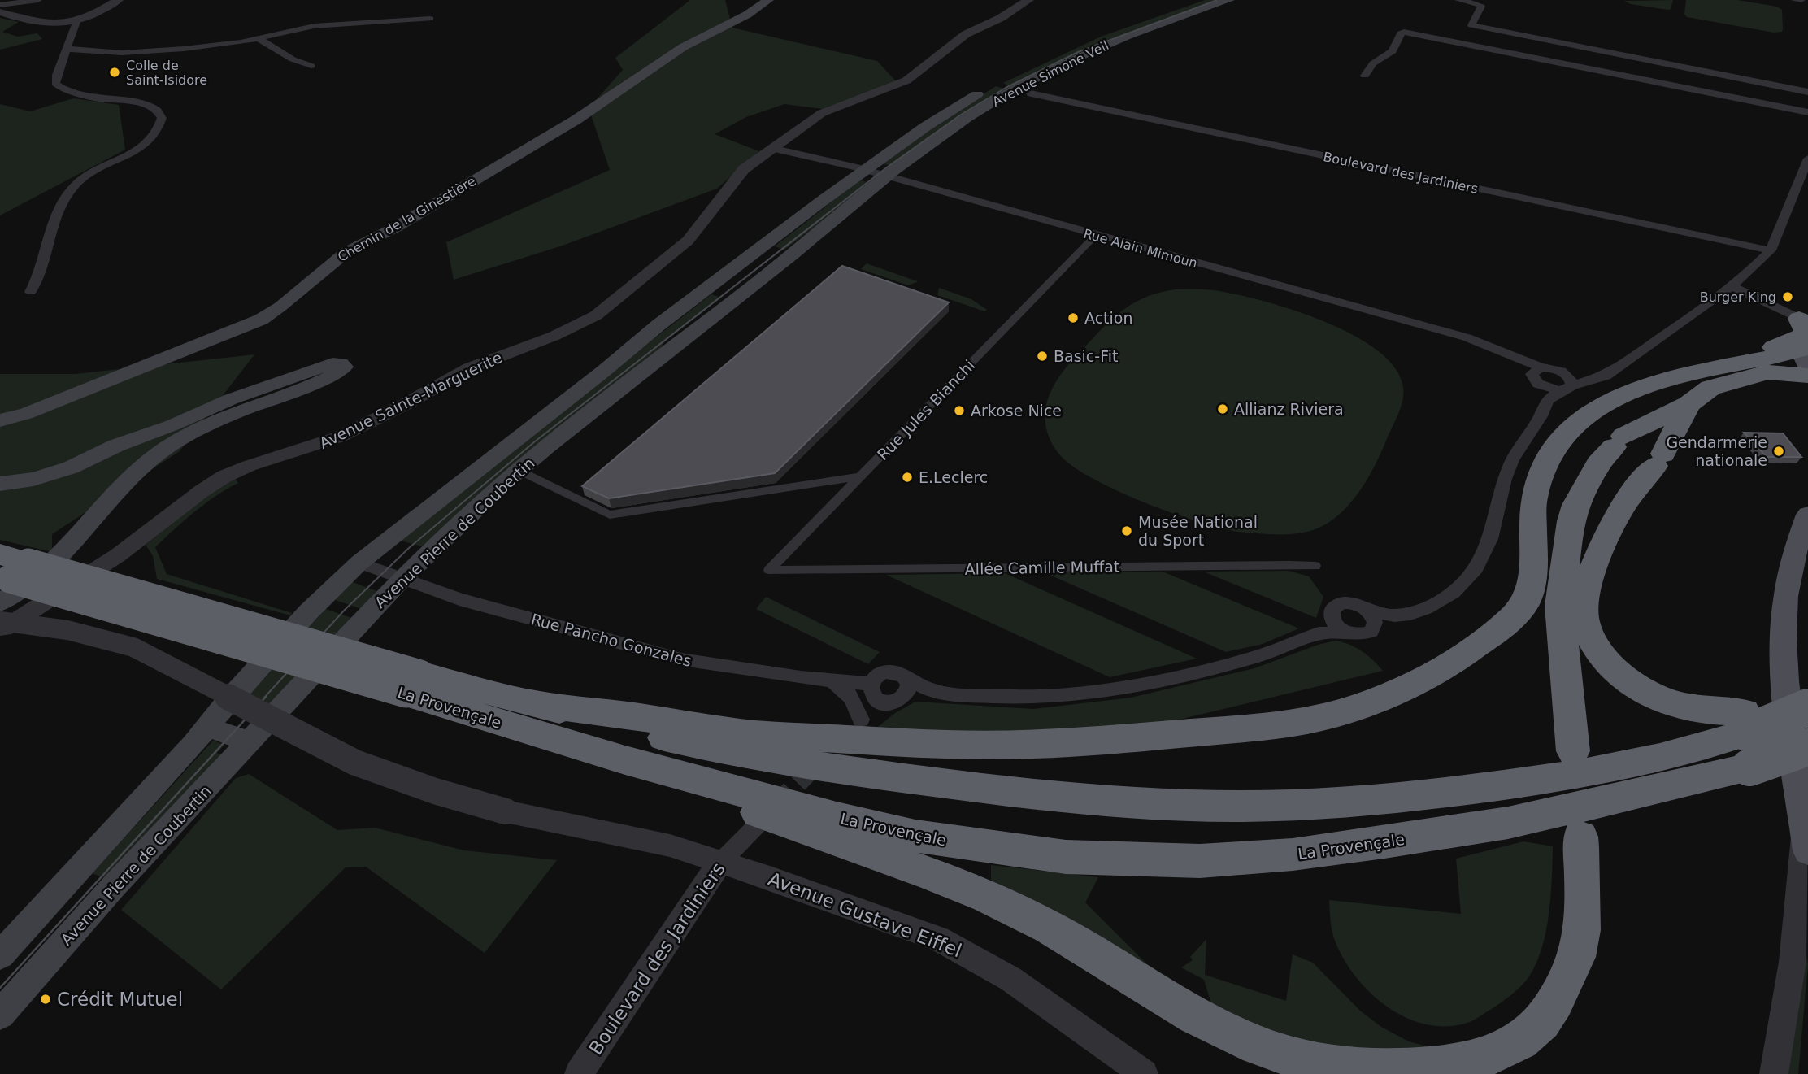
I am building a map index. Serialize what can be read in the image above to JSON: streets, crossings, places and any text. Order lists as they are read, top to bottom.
{
  "streets": {
    "highway": ["La Provençale"],
    "main road": ["Avenue Simone Veil", "Chemin de la Ginestière", "Avenue Pierre de Coubertin"],
    "street": [
      "Boulevard des Jardiniers",
      "Rue Alain Mimoun",
      "Avenue Sainte-Marguerite",
      "Rue Jules Bianchi",
      "Allée Camille Muffat",
      "Rue Pancho Gonzales",
      "Avenue Gustave Eiffel"
    ]
  },
  "crossings": [
    ["Avenue Simone Veil", "Rue Alain Mimoun"],
    ["Avenue Simone Veil", "Avenue Pierre de Coubertin"],
    ["Boulevard des Jardiniers", "Avenue Gustave Eiffel"],
    ["Rue Alain Mimoun", "Avenue Sainte-Marguerite"],
    ["Rue Alain Mimoun", "Rue Jules Bianchi"],
    ["Rue Alain Mimoun", "Avenue Pierre de Coubertin"],
    ["Rue Jules Bianchi", "Allée Camille Muffat"],
    ["Avenue Pierre de Coubertin", "Rue Pancho Gonzales"],
    ["La Provençale", "Avenue Gustave Eiffel"]
  ],
  "places": [
    "Colle de Saint-Isidore",
    "Burger King",
    "Action",
    "Basic-Fit",
    "Allianz Riviera",
    "Arkose Nice",
    "Gendarmerie nationale",
    "E.Leclerc",
    "Musée National du Sport",
    "Crédit Mutuel"
  ]
}
